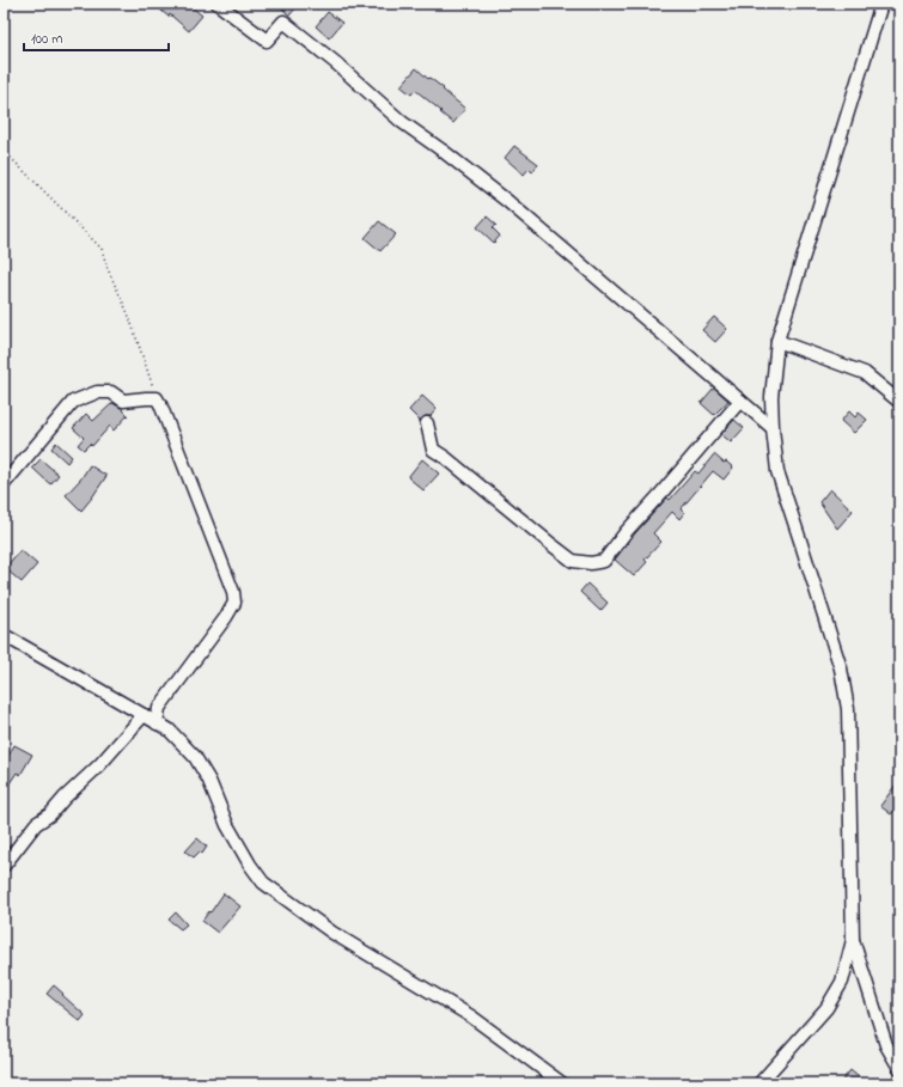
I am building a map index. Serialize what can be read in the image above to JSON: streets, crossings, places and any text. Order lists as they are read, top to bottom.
{
  "scale_bar": "100 m"
}
